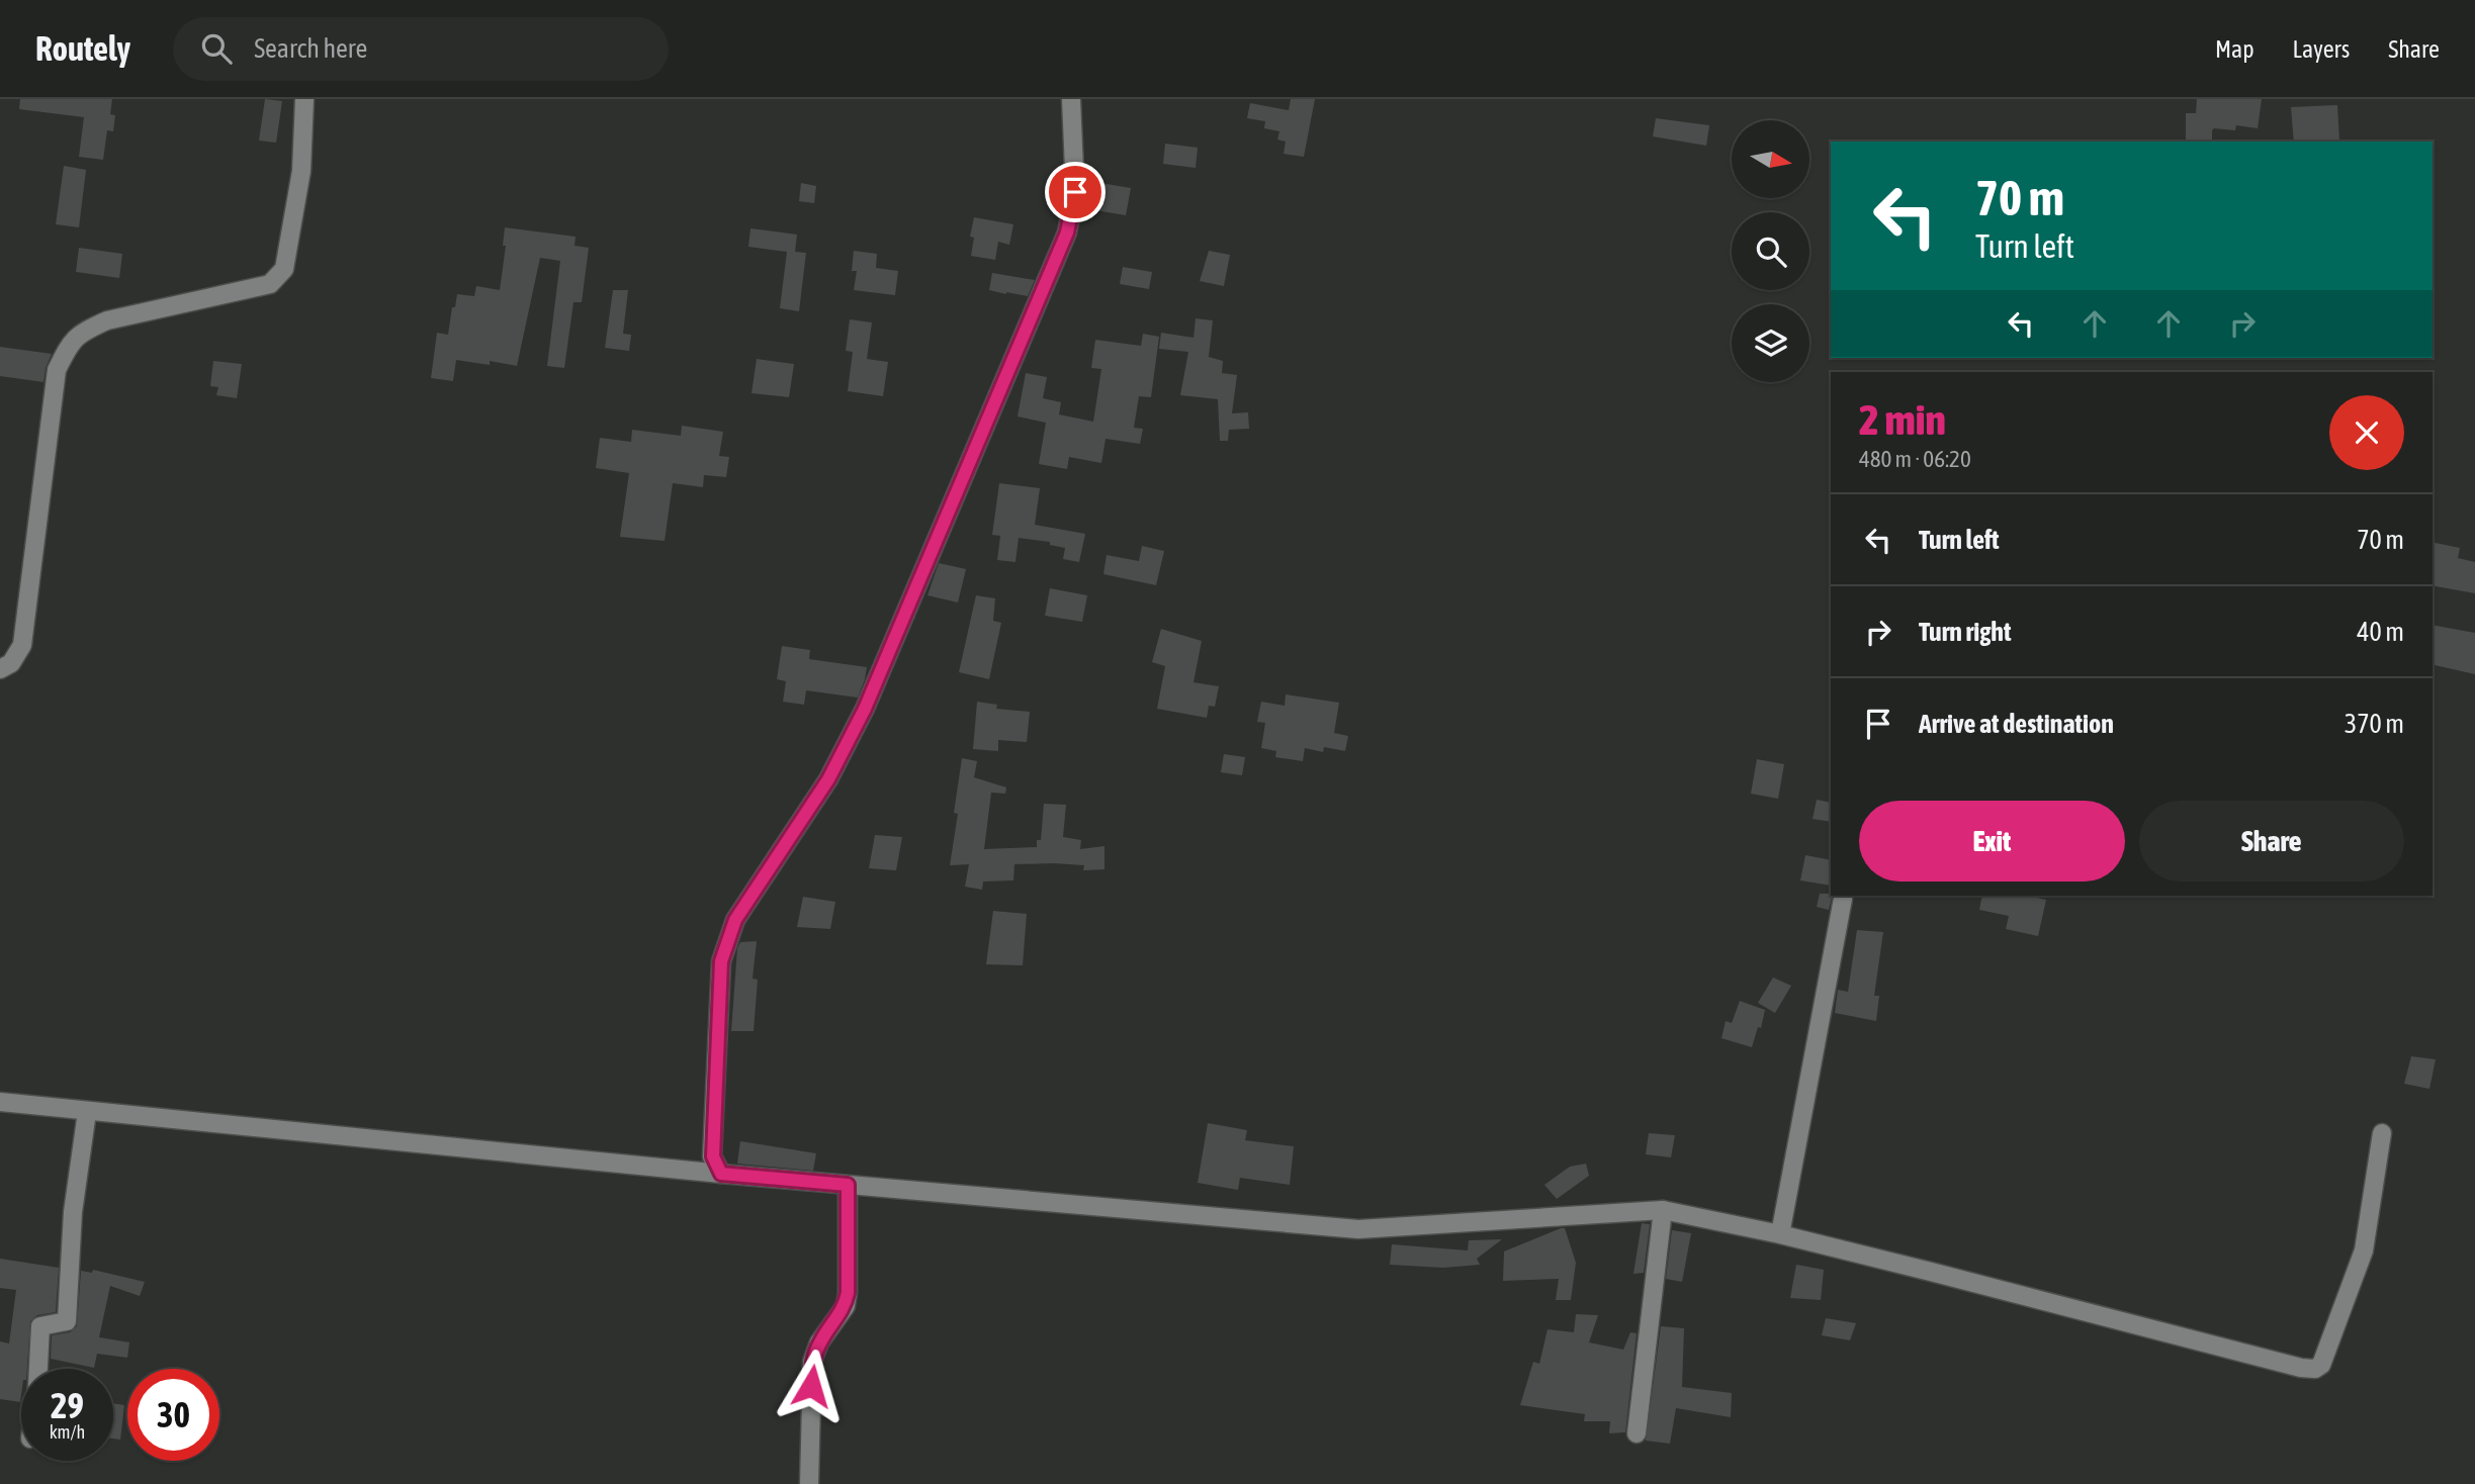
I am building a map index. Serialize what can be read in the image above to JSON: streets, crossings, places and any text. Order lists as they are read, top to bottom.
{
  "north": "right",
  "page": {
    "header": "Routely",
    "search": "Search here",
    "nav": ["Map", "Layers", "Share"],
    "turn": ["70 m", "Turn left"],
    "heading": ["2 min", "480 m · 06:20"],
    "list": [
      {
        "name": "Turn left",
        "value": "70 m"
      },
      {
        "name": "Turn right",
        "value": "40 m"
      },
      {
        "name": "Arrive at destination",
        "value": "370 m"
      }
    ],
    "buttons": ["Exit", "Share"],
    "speed": "29 km/h",
    "limit": "30"
  }
}
